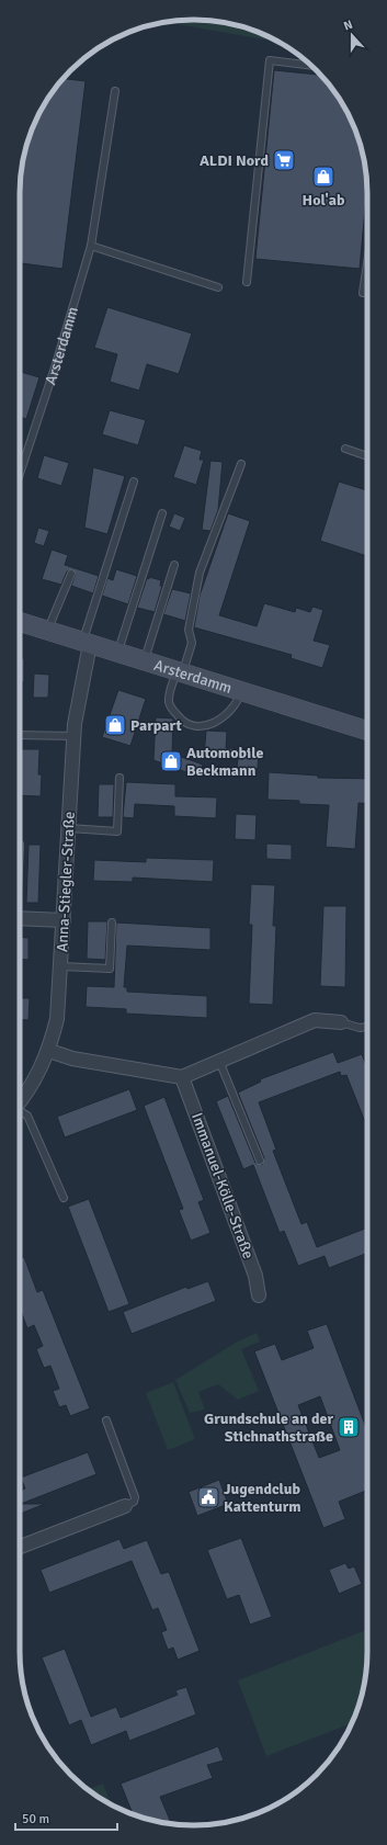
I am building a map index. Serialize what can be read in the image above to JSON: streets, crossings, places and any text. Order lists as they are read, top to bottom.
{
  "streets": {
    "street": ["Arsterdamm", "Anna-Stiegler-Straße", "Immanuel-Kölle-Straße"]
  },
  "crossings": [
    ["Arsterdamm", "Anna-Stiegler-Straße"]
  ],
  "places": {
    "supermarket": ["ALDI Nord"],
    "shop": ["Hol'ab", "Parpart", "Automobile Beckmann"],
    "building": ["Grundschule an der Stichnathstraße"],
    "public building": ["Jugendclub Kattenturm"]
  },
  "scale_bar": "50 m",
  "north": "top"
}
